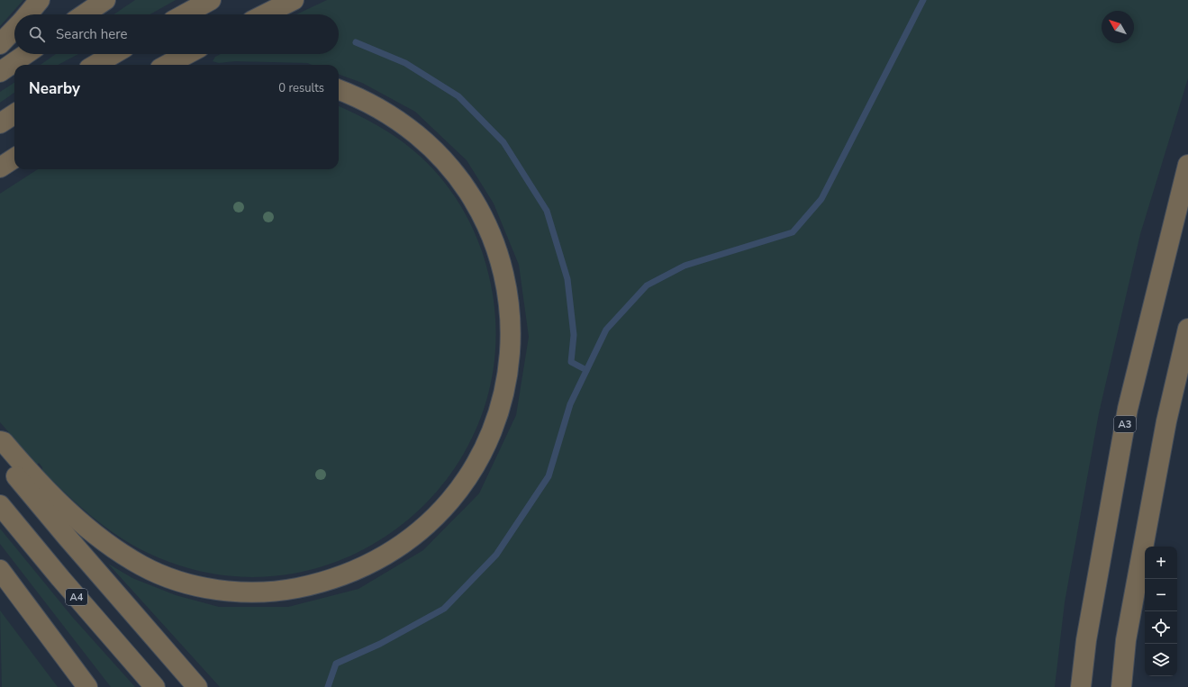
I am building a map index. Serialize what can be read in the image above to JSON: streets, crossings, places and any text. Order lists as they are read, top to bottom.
{
  "streets": {
    "highway": ["A3", "A4"]
  },
  "north": "top left",
  "page": {
    "search": "Search here",
    "heading": ["Nearby", "0 results"],
    "map_buttons": ["+", "−"]
  }
}
